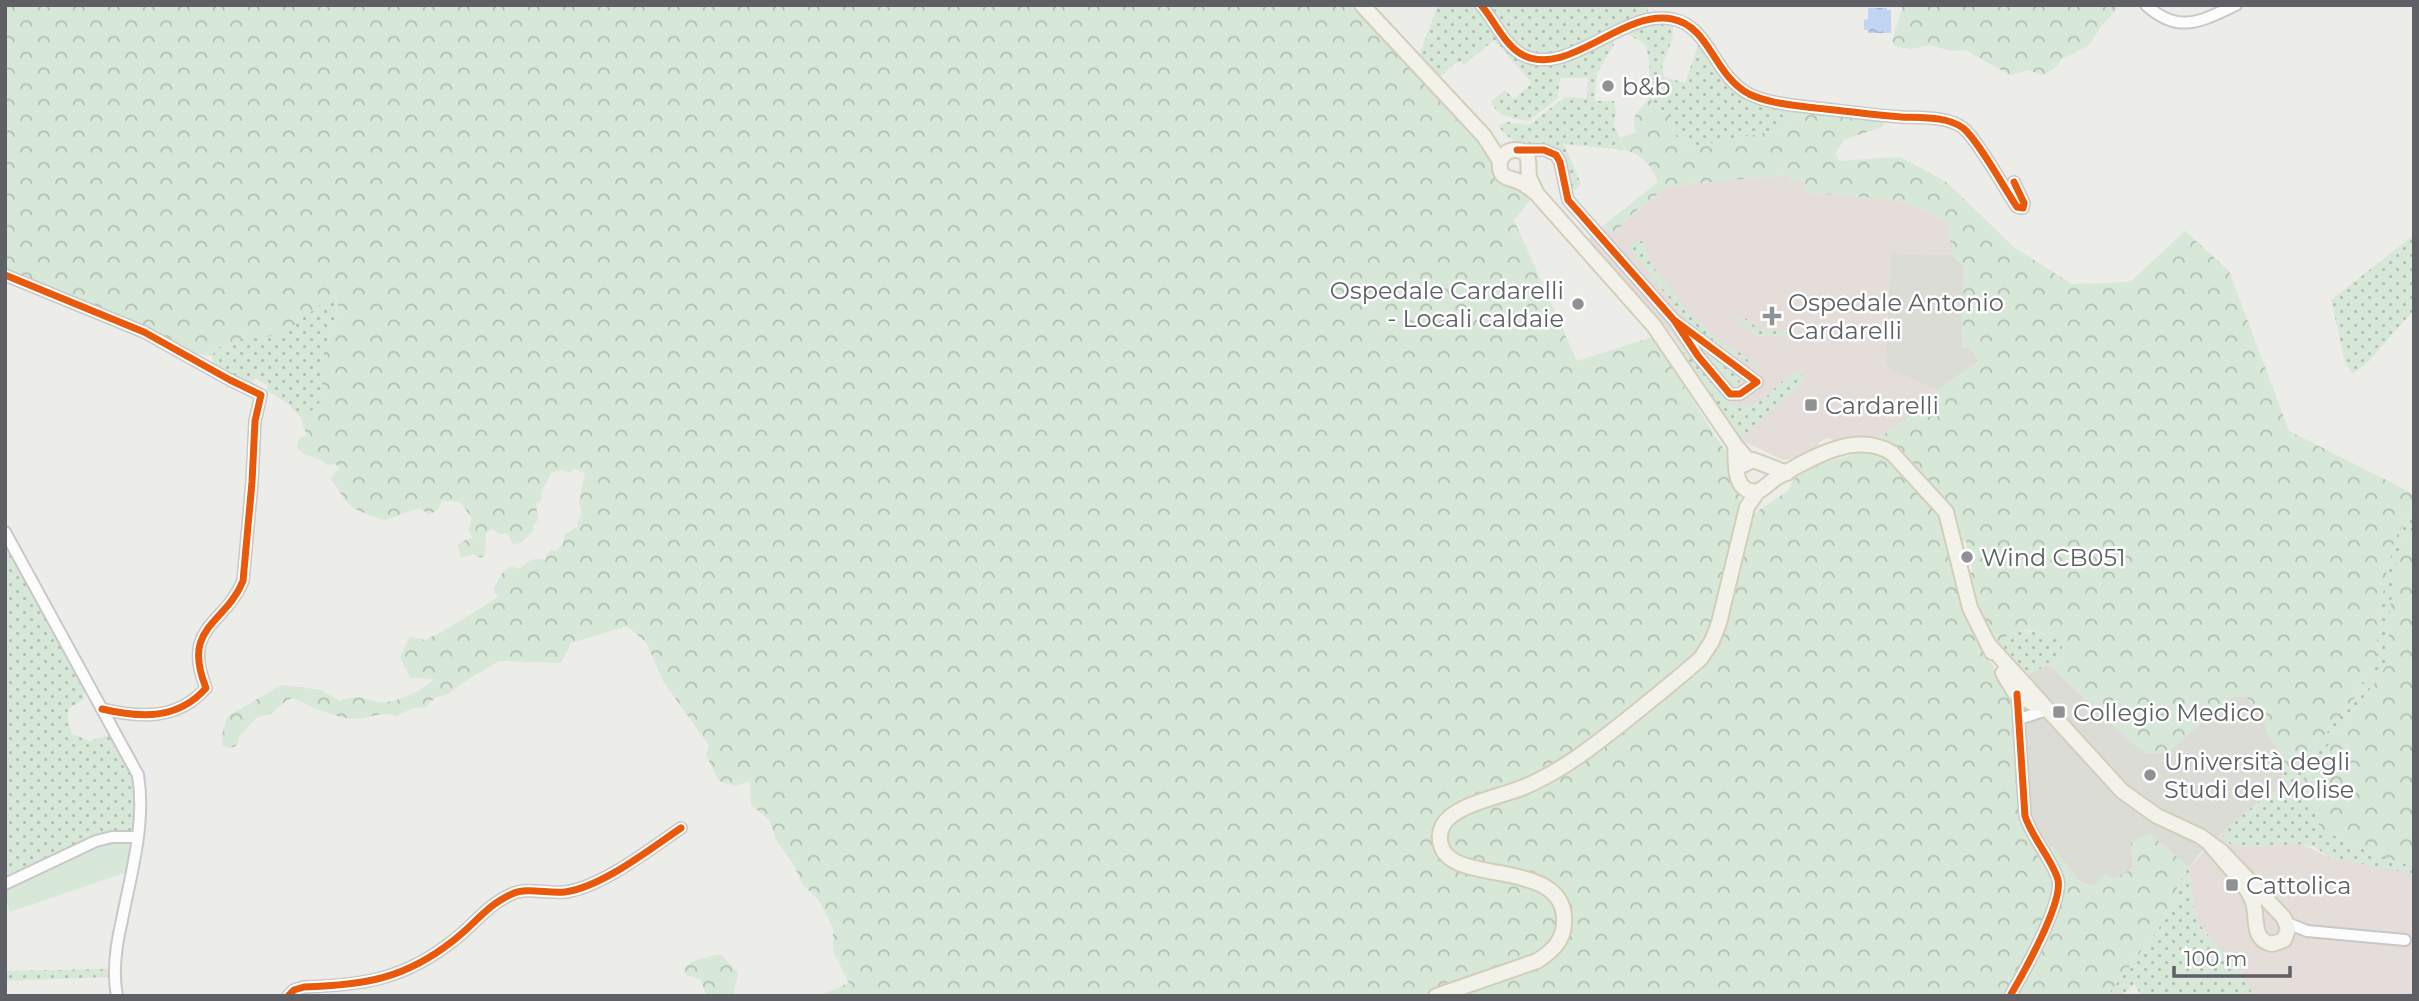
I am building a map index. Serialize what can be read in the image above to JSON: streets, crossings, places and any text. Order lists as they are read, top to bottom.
{
  "places": {
    "other": [
      "b&b",
      "Ospedale Cardarelli - Locali caldaie",
      "Wind CB051",
      "Università degli Studi del Molise"
    ],
    "health": ["Ospedale Antonio Cardarelli"],
    "transit": ["Cardarelli", "Collegio Medico", "Cattolica"]
  },
  "scale_bar": "100 m"
}
